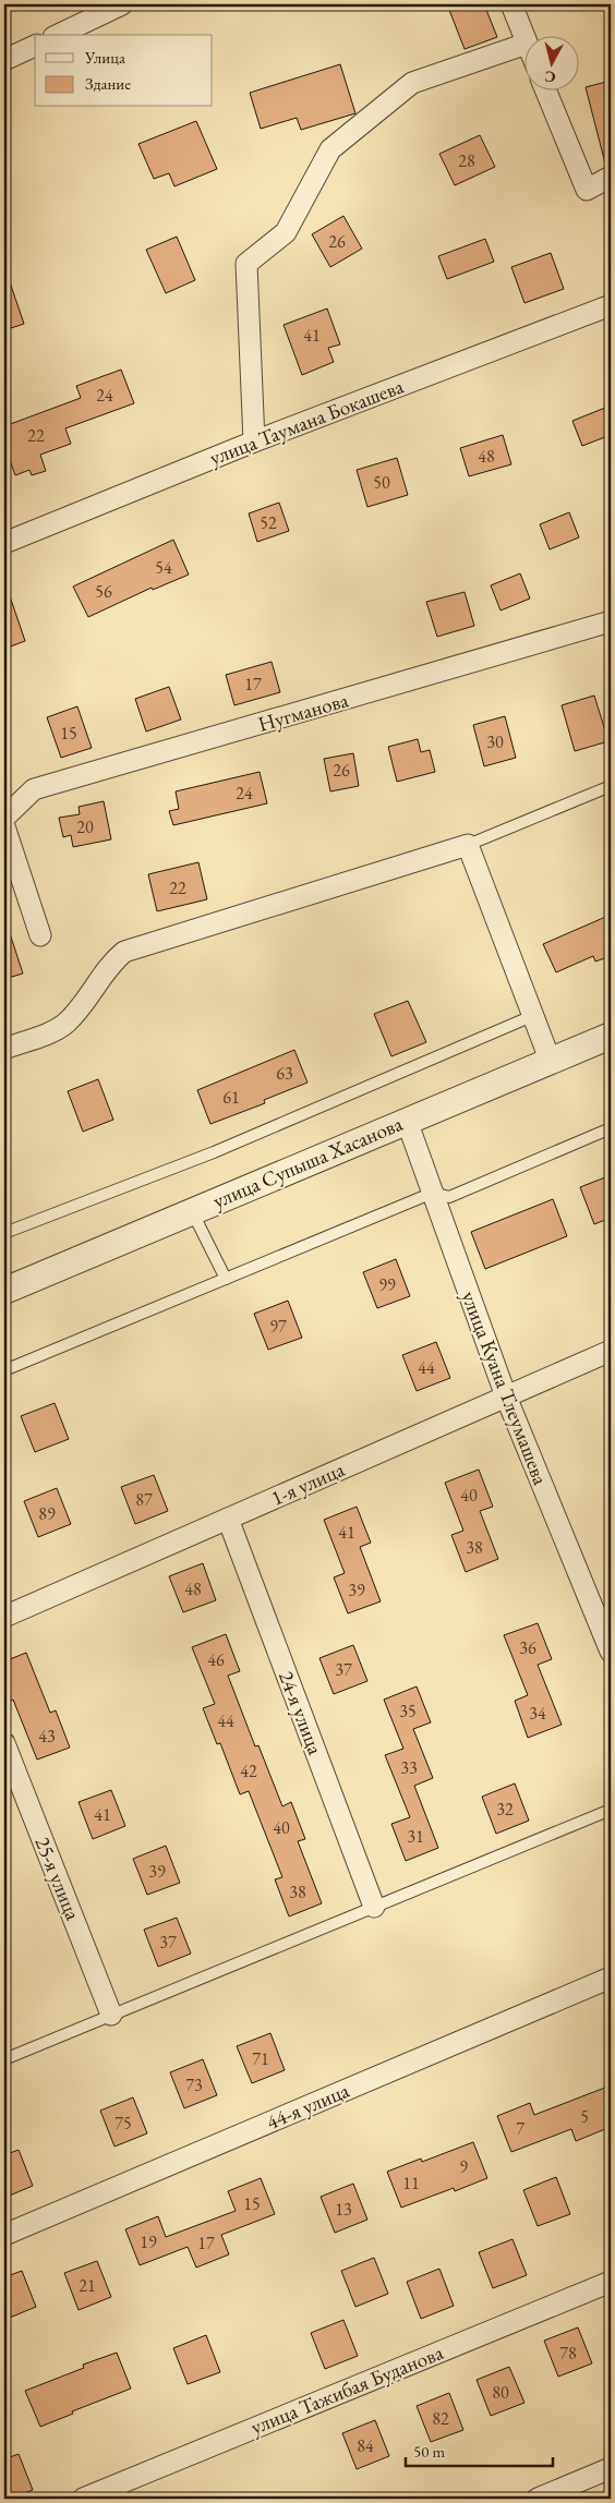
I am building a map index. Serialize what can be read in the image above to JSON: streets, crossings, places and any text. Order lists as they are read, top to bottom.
{
  "streets": {
    "street": [
      "улица Таумана Бокашева",
      "Нугманова",
      "улица Супыша Хасанова",
      "улица Куана Тлеумашева",
      "1-я улица",
      "24-я улица",
      "25-я улица",
      "44-я улица",
      "улица Тажибая Буданова"
    ]
  },
  "crossings": [
    ["улица Супыша Хасанова", "улица Куана Тлеумашева"],
    ["улица Куана Тлеумашева", "1-я улица"],
    ["1-я улица", "24-я улица"]
  ],
  "house_numbers": [
    "28",
    "26",
    "41",
    "24",
    "22",
    "48",
    "50",
    "52",
    "54",
    "56",
    "17",
    "15",
    "30",
    "26",
    "24",
    "20",
    "22",
    "63",
    "61",
    "99",
    "97",
    "44",
    "40",
    "87",
    "89",
    "41",
    "38",
    "48",
    "39",
    "36",
    "46",
    "37",
    "35",
    "34",
    "44",
    "43",
    "33",
    "42",
    "32",
    "41",
    "40",
    "31",
    "39",
    "38",
    "37",
    "71",
    "73",
    "5",
    "75",
    "7",
    "9",
    "11",
    "15",
    "13",
    "19",
    "17",
    "21",
    "78",
    "80",
    "82",
    "84"
  ],
  "legend": ["Улица", "Здание"],
  "scale_bar": "50 m",
  "north": "bottom"
}
